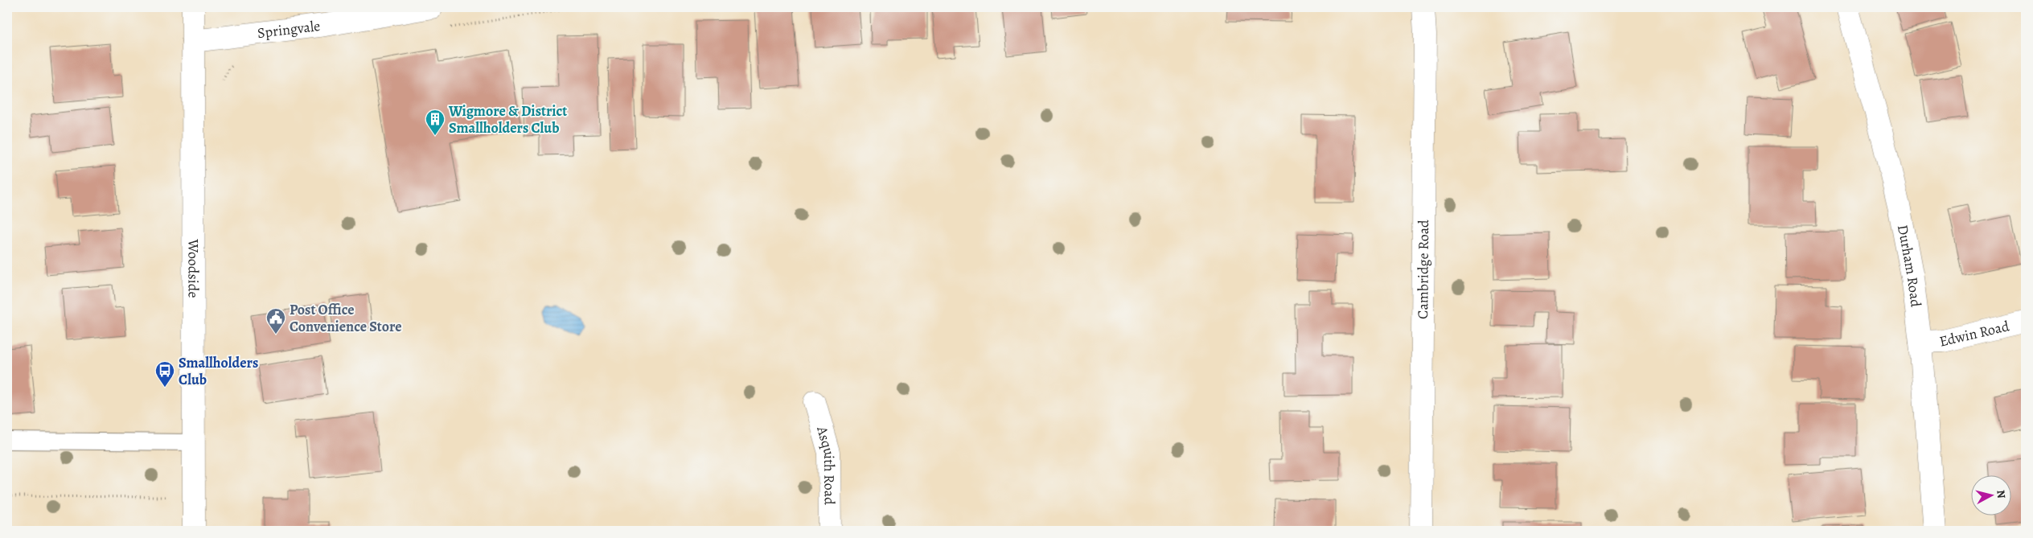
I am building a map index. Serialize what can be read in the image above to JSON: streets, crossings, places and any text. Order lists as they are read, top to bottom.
{
  "streets": {
    "street": [
      "Springvale",
      "Durham Road",
      "Cambridge Road",
      "Woodside",
      "Edwin Road",
      "Asquith Road"
    ]
  },
  "crossings": [
    ["Springvale", "Woodside"],
    ["Durham Road", "Edwin Road"]
  ],
  "places": {
    "building": ["Wigmore & District Smallholders Club"],
    "public building": ["Post Office Convenience Store"],
    "bus stop": ["Smallholders Club"]
  },
  "north": "right"
}
